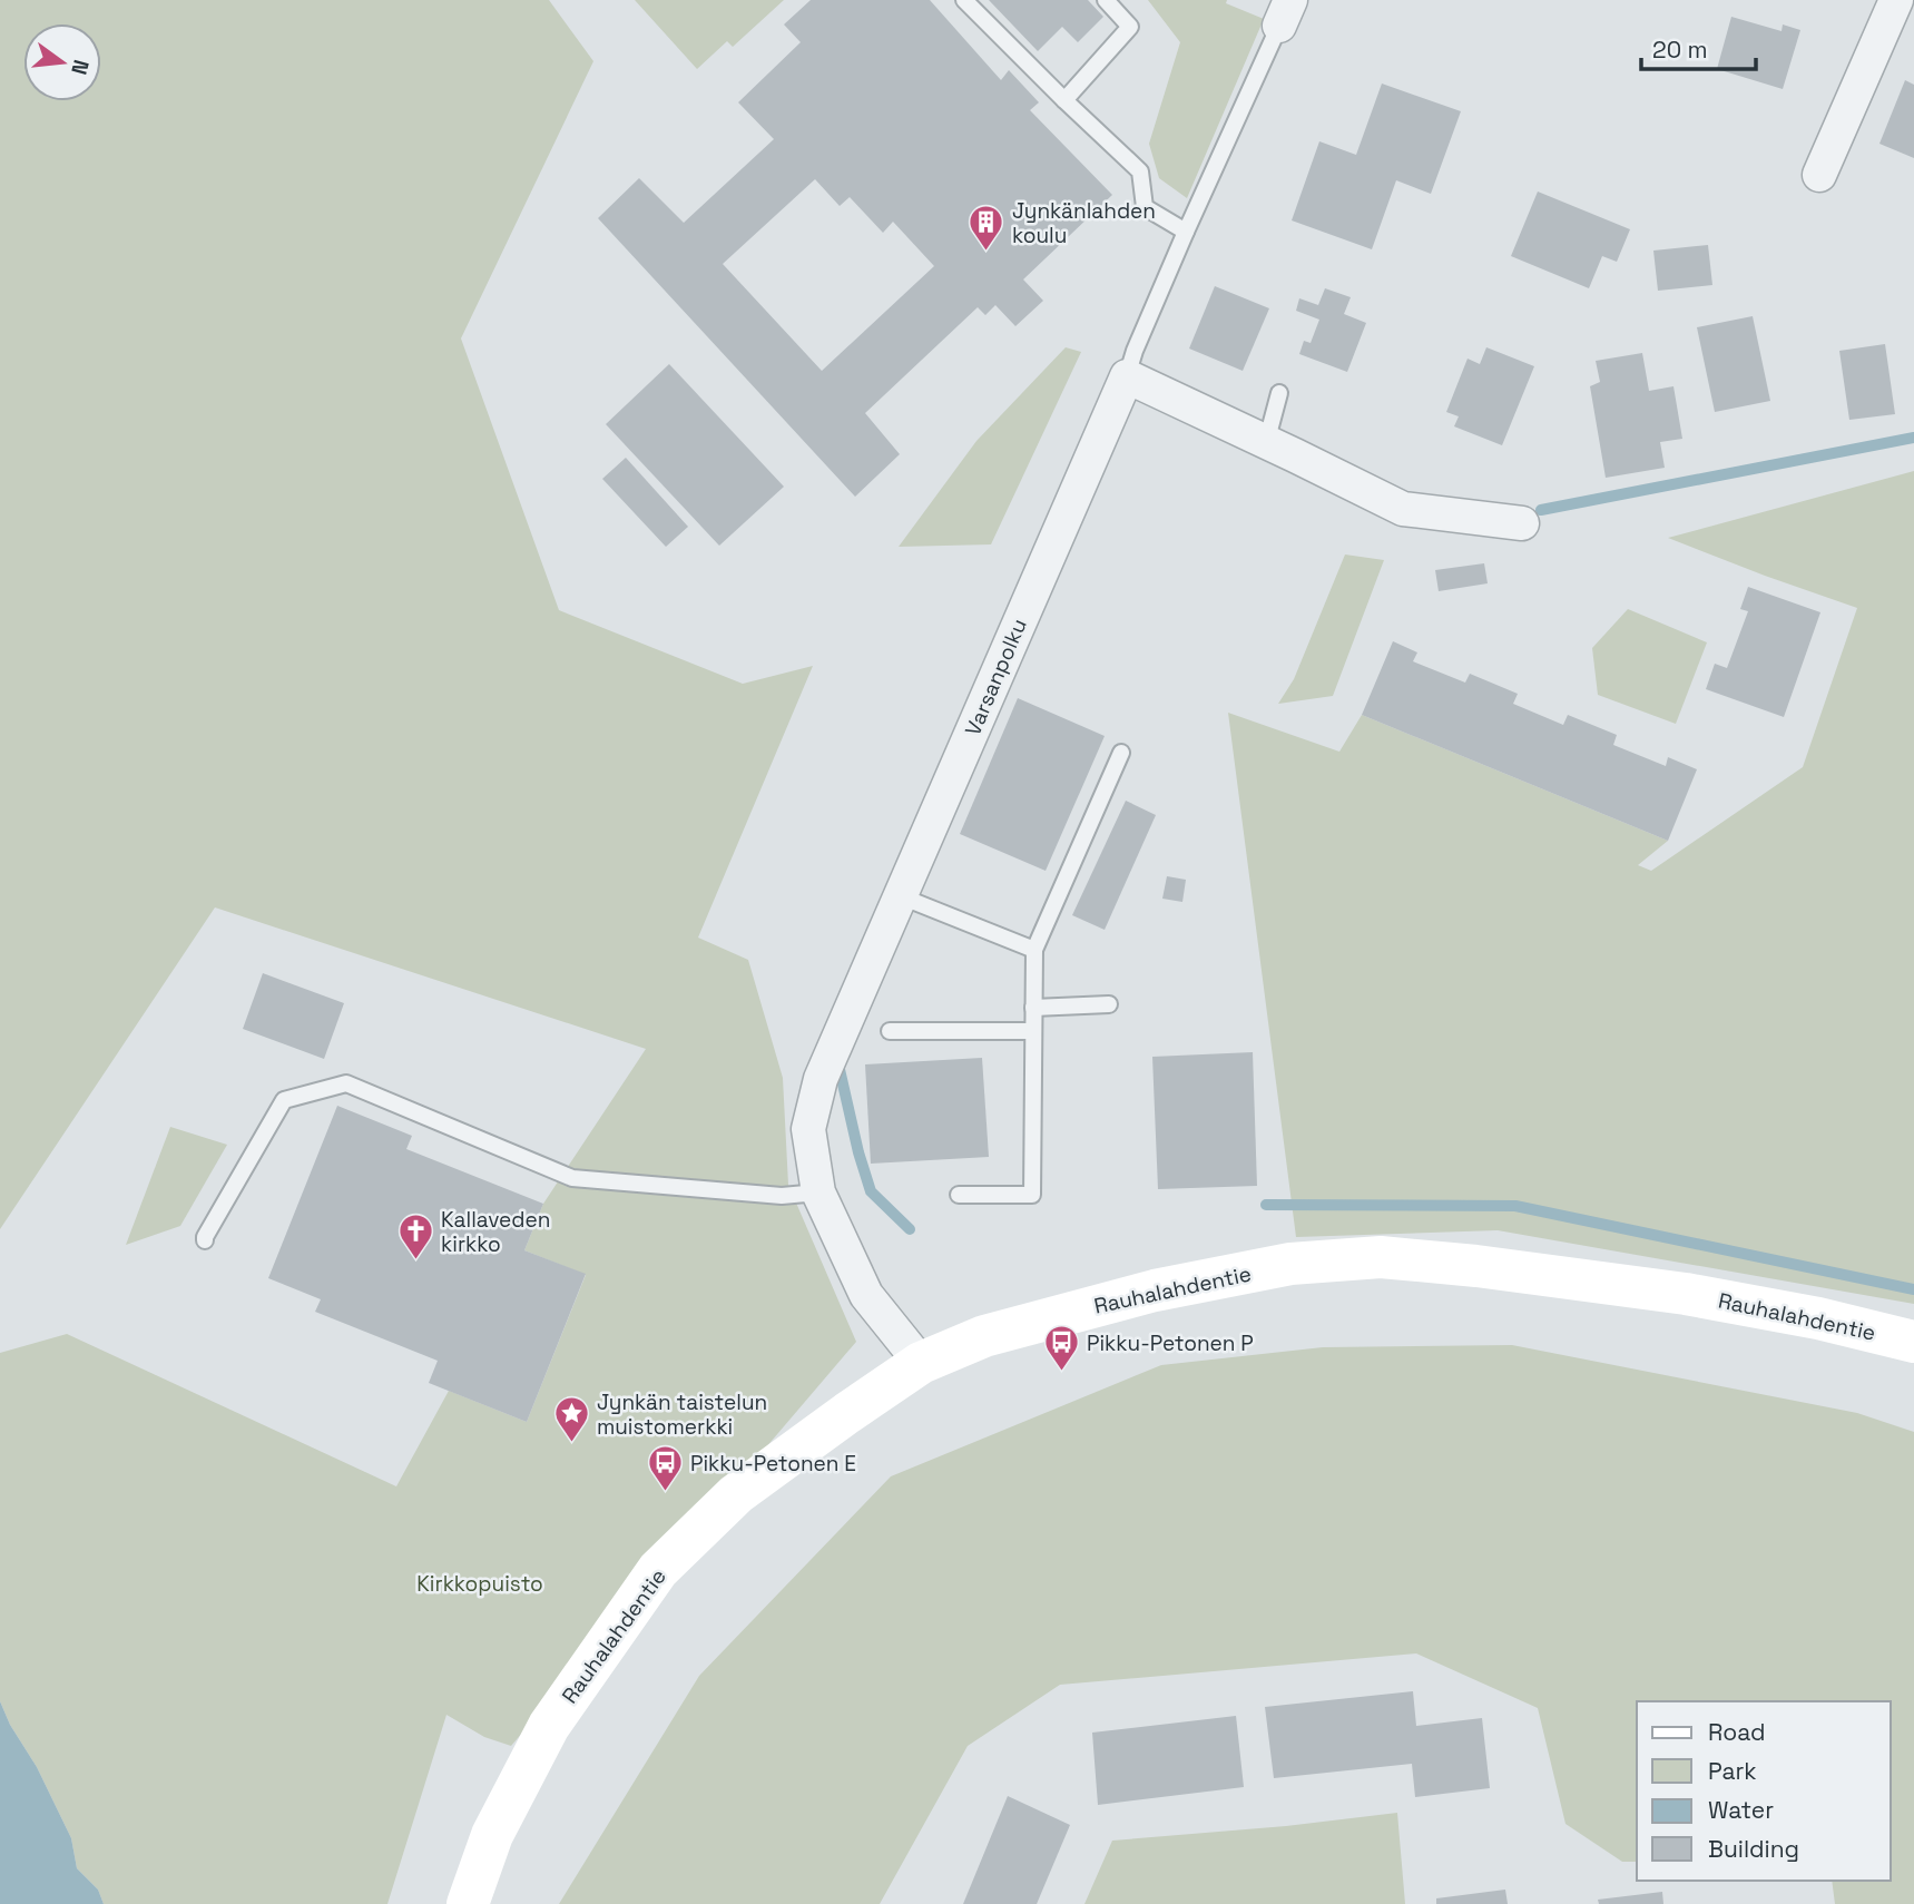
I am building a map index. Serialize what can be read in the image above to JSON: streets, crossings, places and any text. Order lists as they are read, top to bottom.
{
  "streets": {
    "main road": ["Rauhalahdentie"],
    "street": ["Varsanpolku"]
  },
  "crossings": [
    ["Varsanpolku", "Rauhalahdentie"]
  ],
  "parks": ["Kirkkopuisto"],
  "places": {
    "building": ["Jynkänlahden koulu"],
    "church": ["Kallaveden kirkko"],
    "bus stop": ["Pikku-Petonen P", "Pikku-Petonen E"],
    "place": ["Jynkän taistelun muistomerkki"]
  },
  "legend": [
    "Road",
    "Park",
    "Water",
    "Building"
  ],
  "scale_bar": "20 m",
  "north": "right"
}
